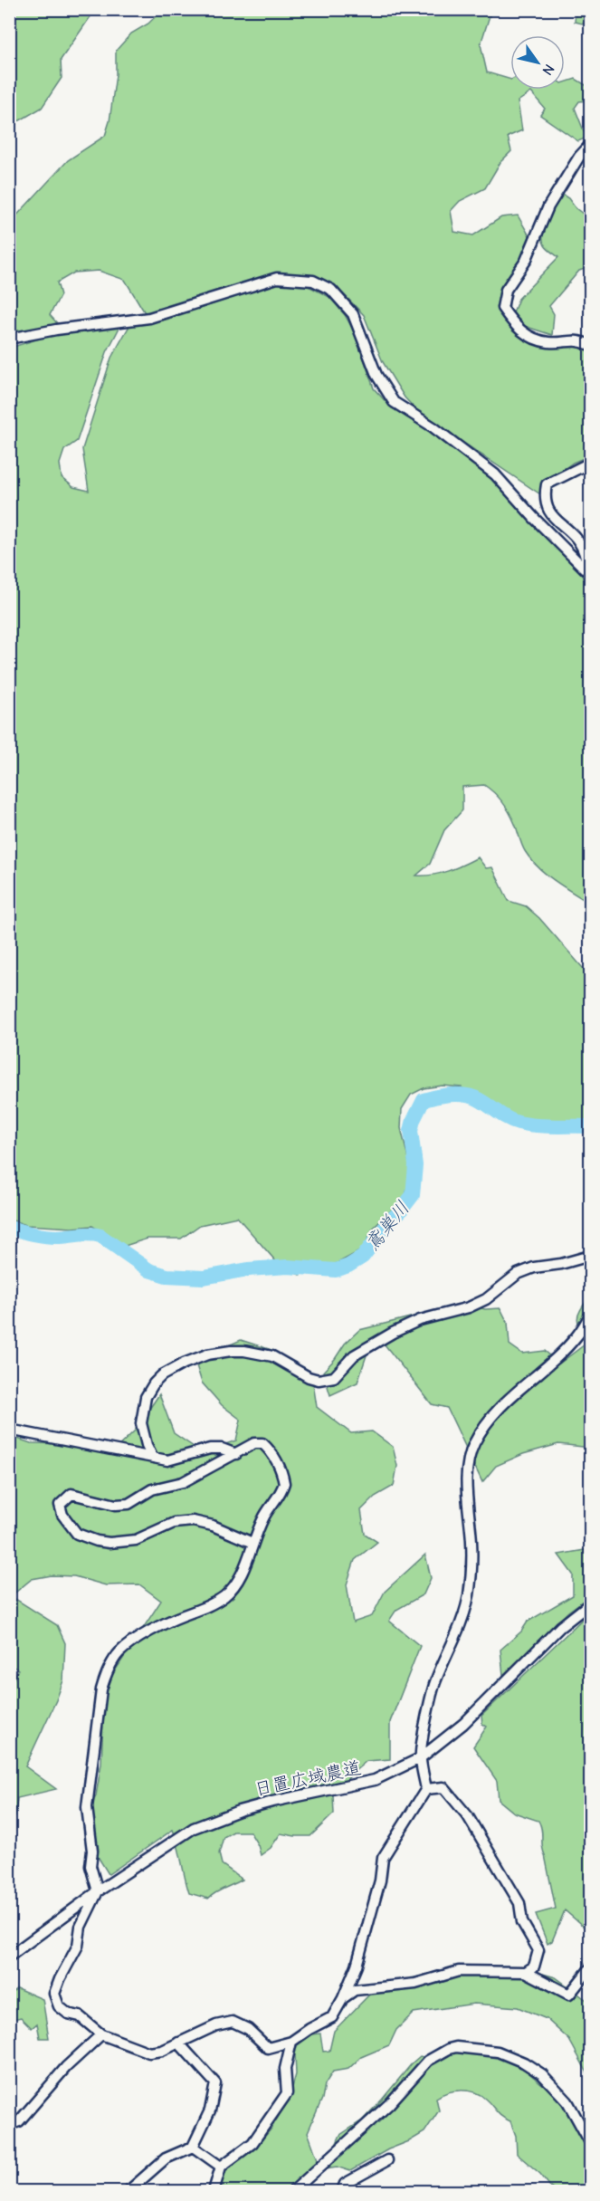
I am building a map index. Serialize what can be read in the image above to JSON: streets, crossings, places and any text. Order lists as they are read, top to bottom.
{
  "streets": {
    "street": ["日置広域農道"]
  },
  "water": ["鳶巣川"],
  "north": "bottom right"
}
